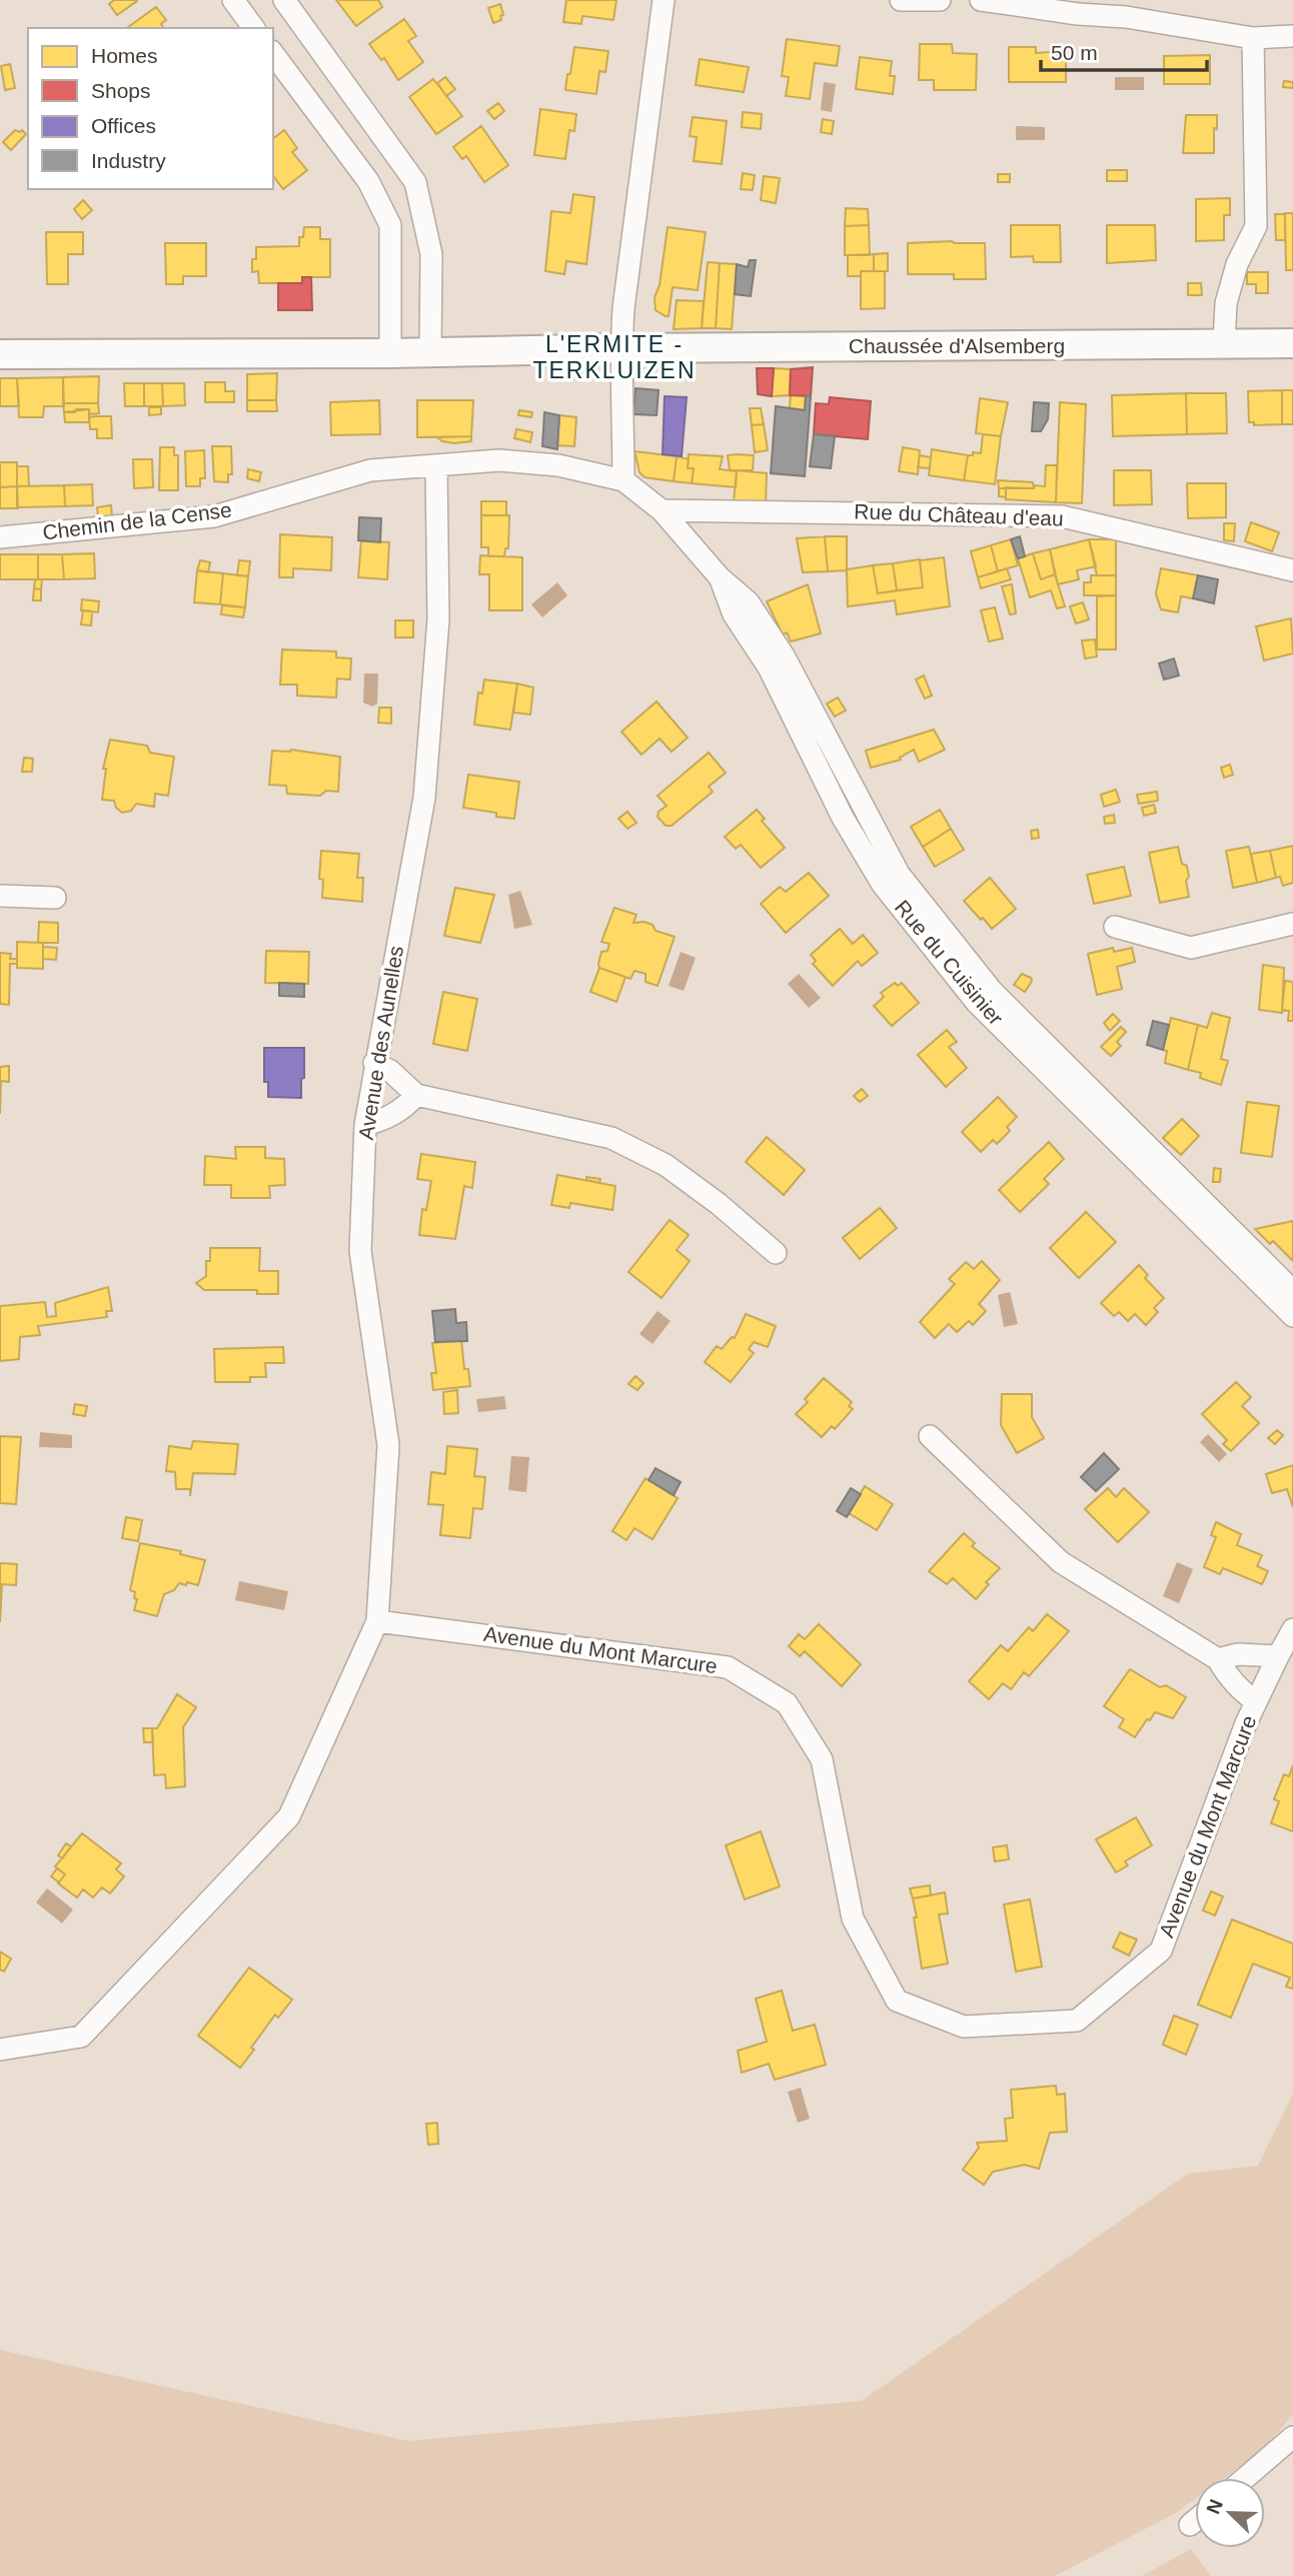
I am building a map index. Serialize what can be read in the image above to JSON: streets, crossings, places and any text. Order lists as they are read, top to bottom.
{
  "streets": {
    "main road": ["Chaussée d'Alsemberg"],
    "street": [
      "Rue du Château d'eau",
      "Chemin de la Cense",
      "Rue du Cuisinier",
      "Avenue des Aunelles",
      "Avenue du Mont Marcure"
    ]
  },
  "crossings": [
    ["Rue du Château d'eau", "Rue du Cuisinier"],
    ["Chemin de la Cense", "Rue du Cuisinier"],
    ["Chemin de la Cense", "Avenue des Aunelles"],
    ["Avenue des Aunelles", "Avenue du Mont Marcure"]
  ],
  "districts": ["L'ERMITE - TERKLUIZEN"],
  "legend": [
    "Homes",
    "Shops",
    "Offices",
    "Industry"
  ],
  "scale_bar": "50 m",
  "north": "top left"
}
